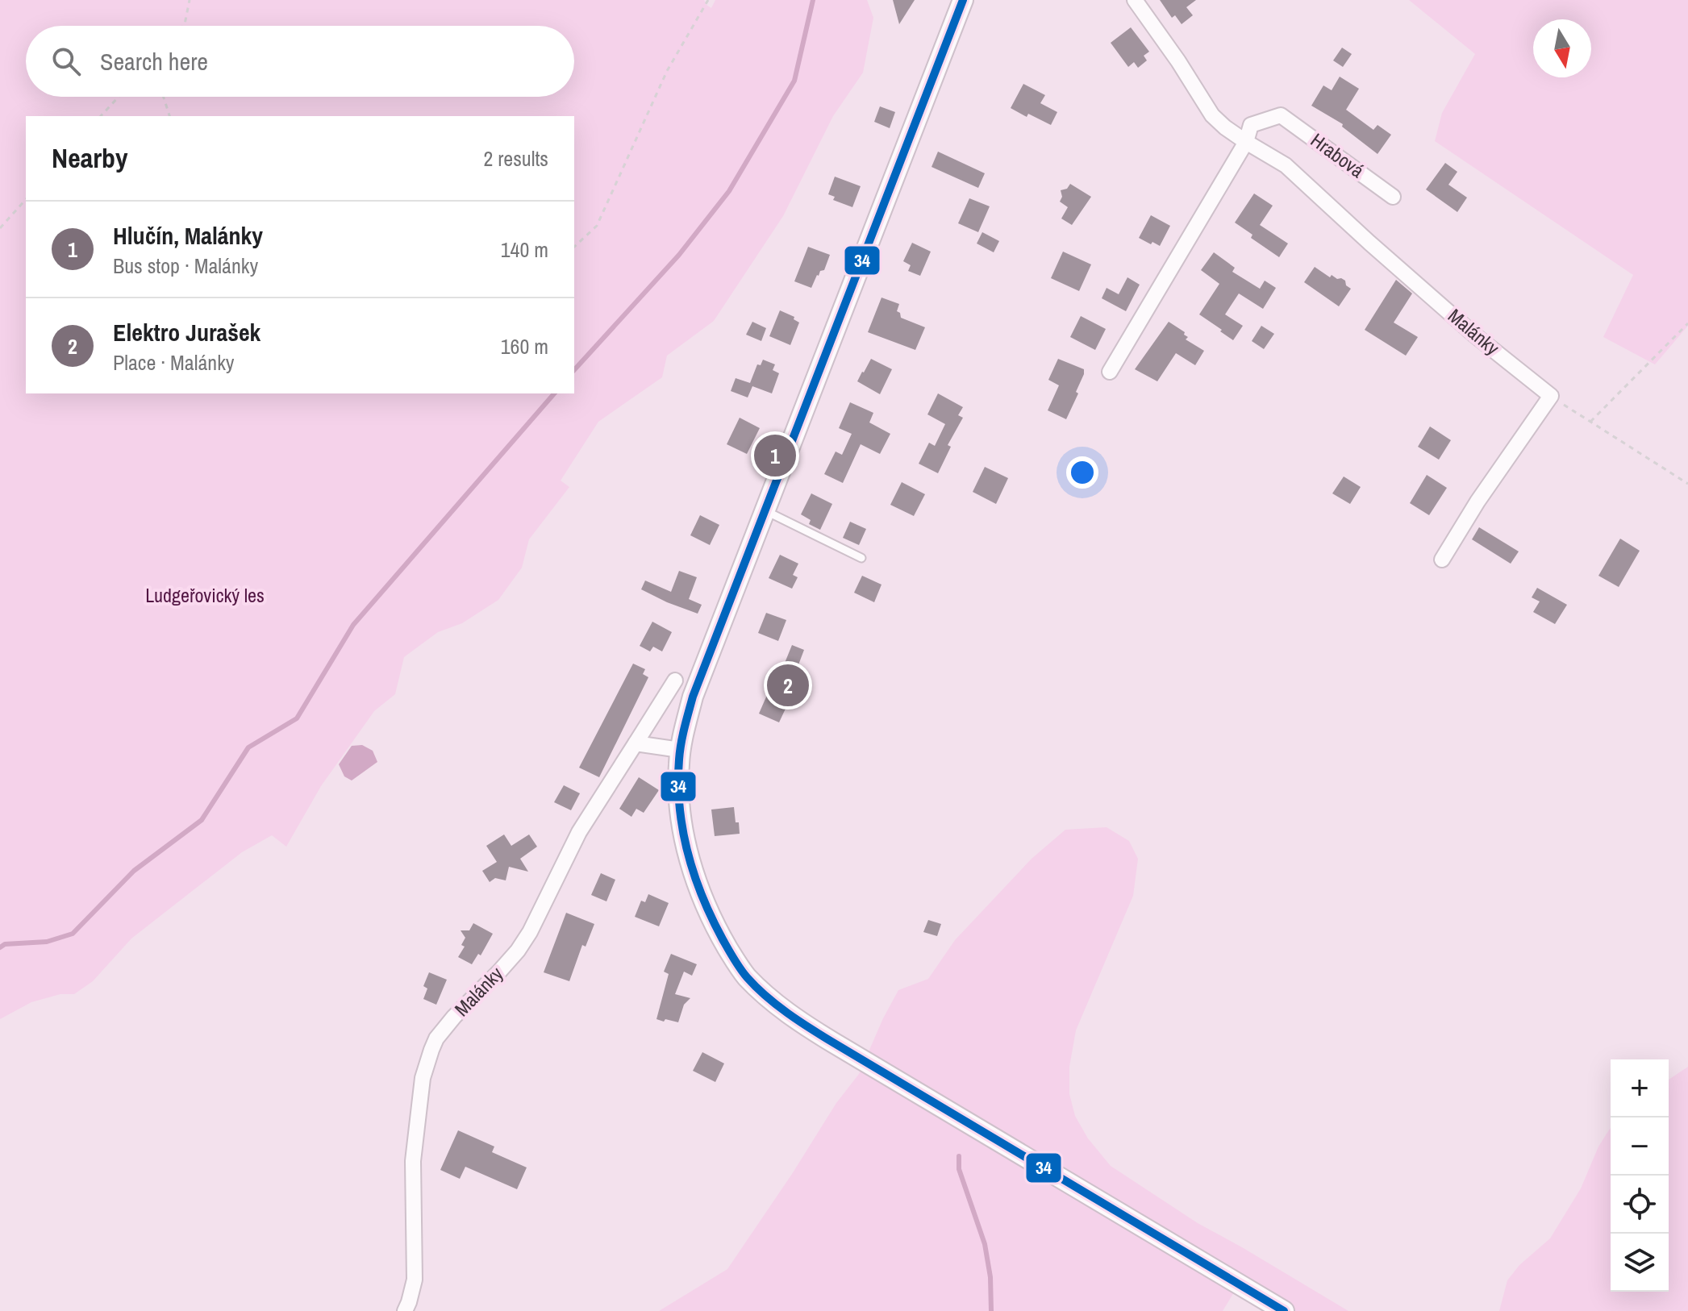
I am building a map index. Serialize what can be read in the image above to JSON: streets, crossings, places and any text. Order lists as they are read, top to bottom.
{
  "streets": {
    "street": ["Hrabová", "Malánky"]
  },
  "crossings": [
    ["Hrabová", "Malánky"]
  ],
  "parks": ["Ludgeřovický les"],
  "lines": ["transit line 34"],
  "north": "bottom",
  "page": {
    "search": "Search here",
    "heading": ["Nearby", "2 results"],
    "list": [
      {
        "mark": "1",
        "name": "Hlučín, Malánky",
        "note": "Bus stop · Malánky",
        "value": "140 m"
      },
      {
        "mark": "2",
        "name": "Elektro Jurašek",
        "note": "Place · Malánky",
        "value": "160 m"
      }
    ],
    "pins": ["1", "2"],
    "map_buttons": ["+", "−"]
  }
}
